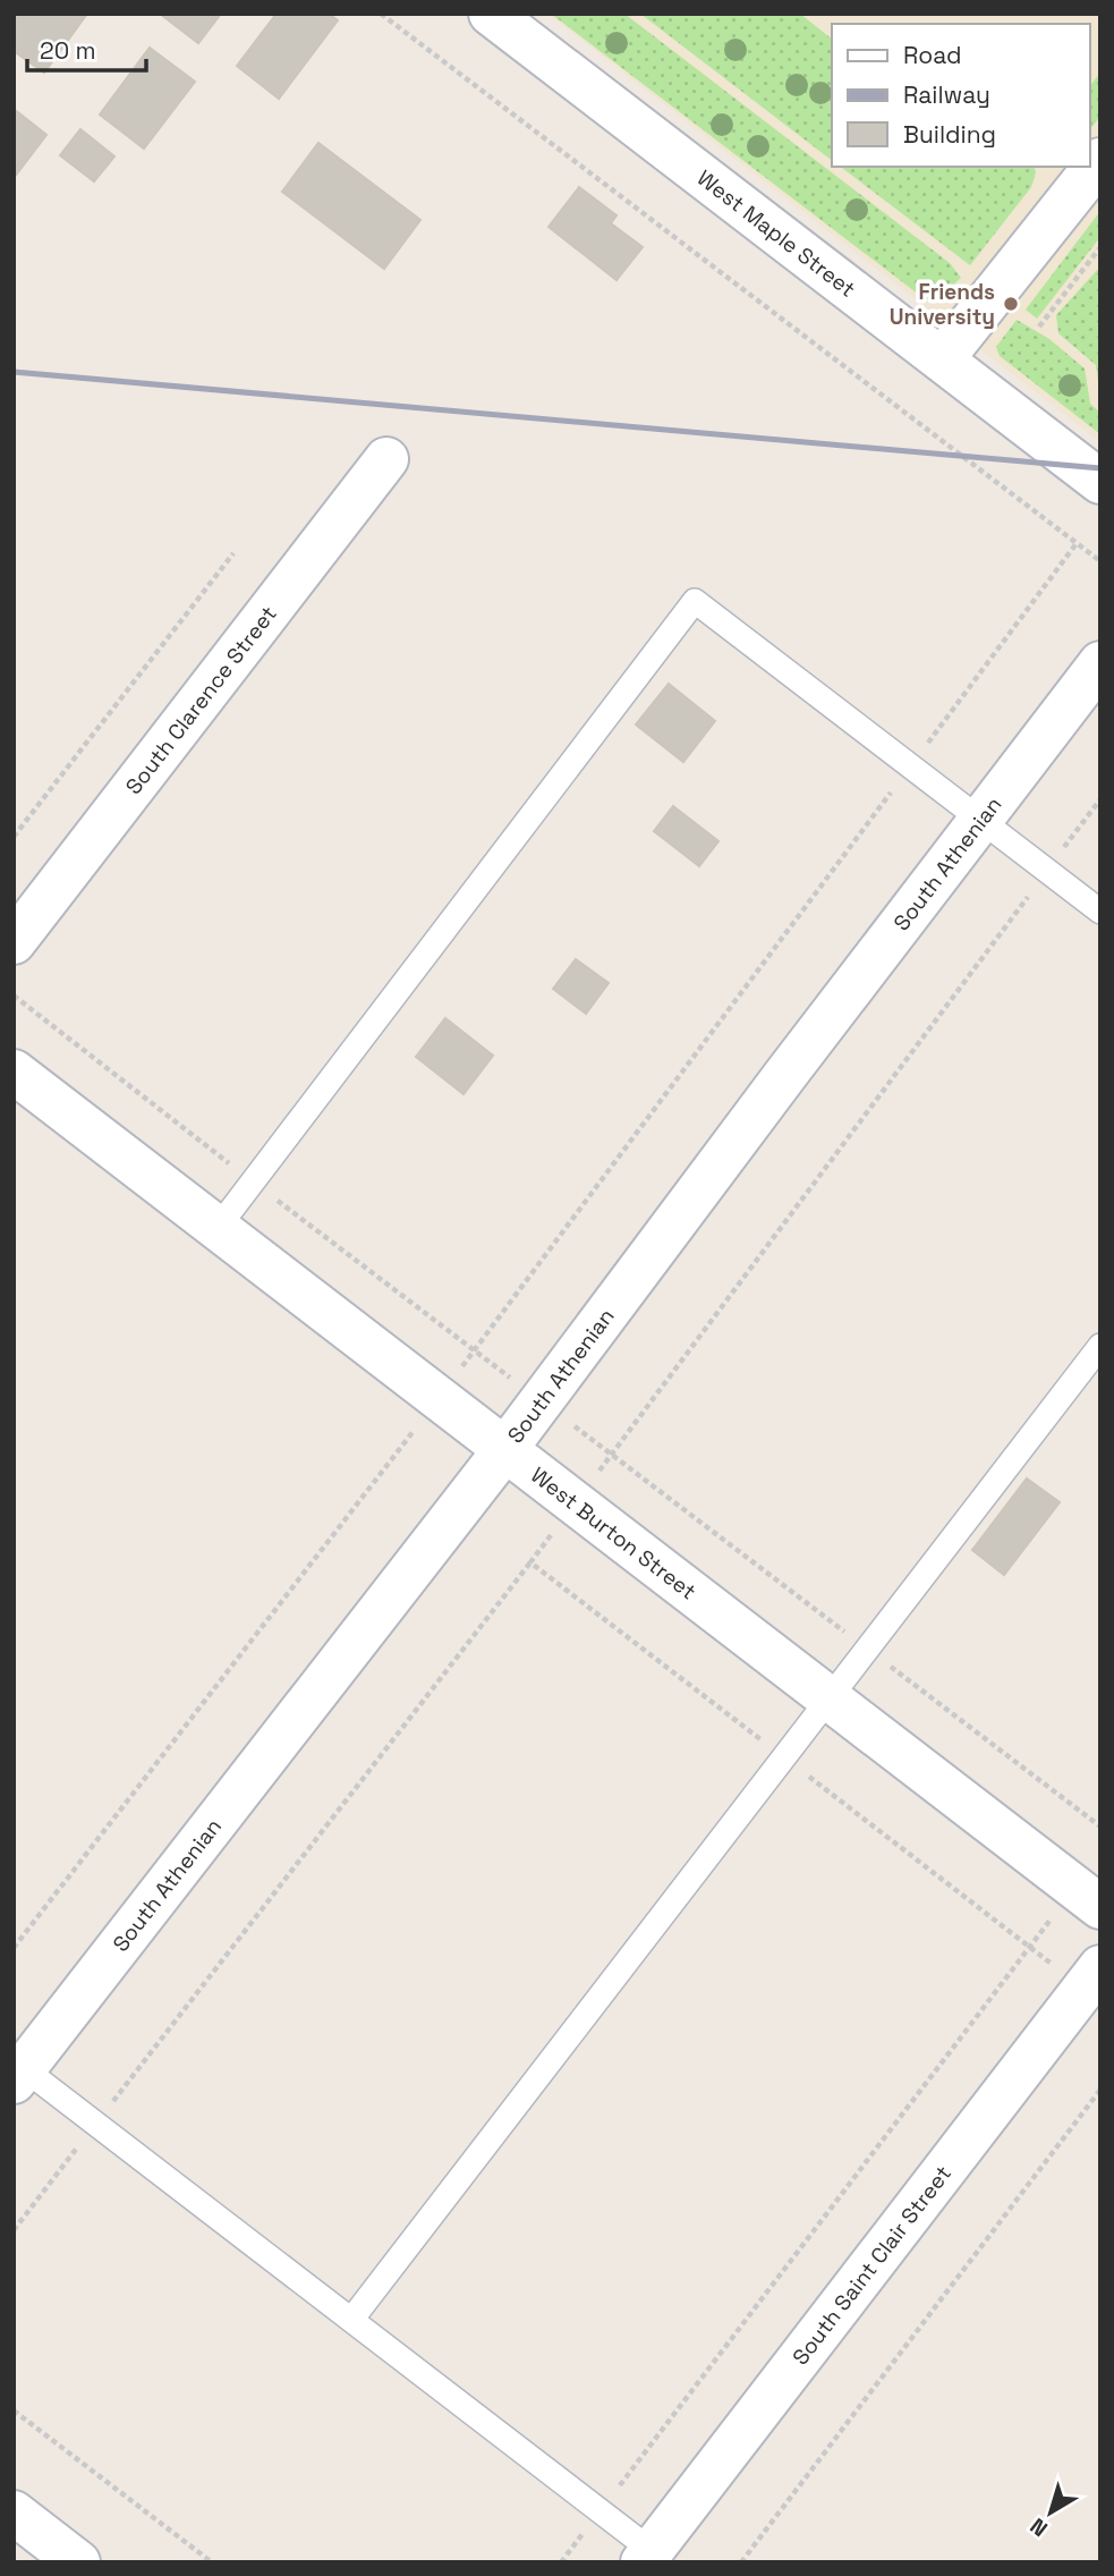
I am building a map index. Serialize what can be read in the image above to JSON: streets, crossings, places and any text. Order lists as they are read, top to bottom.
{
  "streets": {
    "street": [
      "West Maple Street",
      "South Clarence Street",
      "South Athenian",
      "West Burton Street",
      "South Saint Clair Street"
    ]
  },
  "crossings": [
    ["South Athenian", "West Burton Street"]
  ],
  "places": ["Friends University"],
  "legend": ["Road", "Railway", "Building"],
  "scale_bar": "20 m",
  "north": "bottom left"
}
